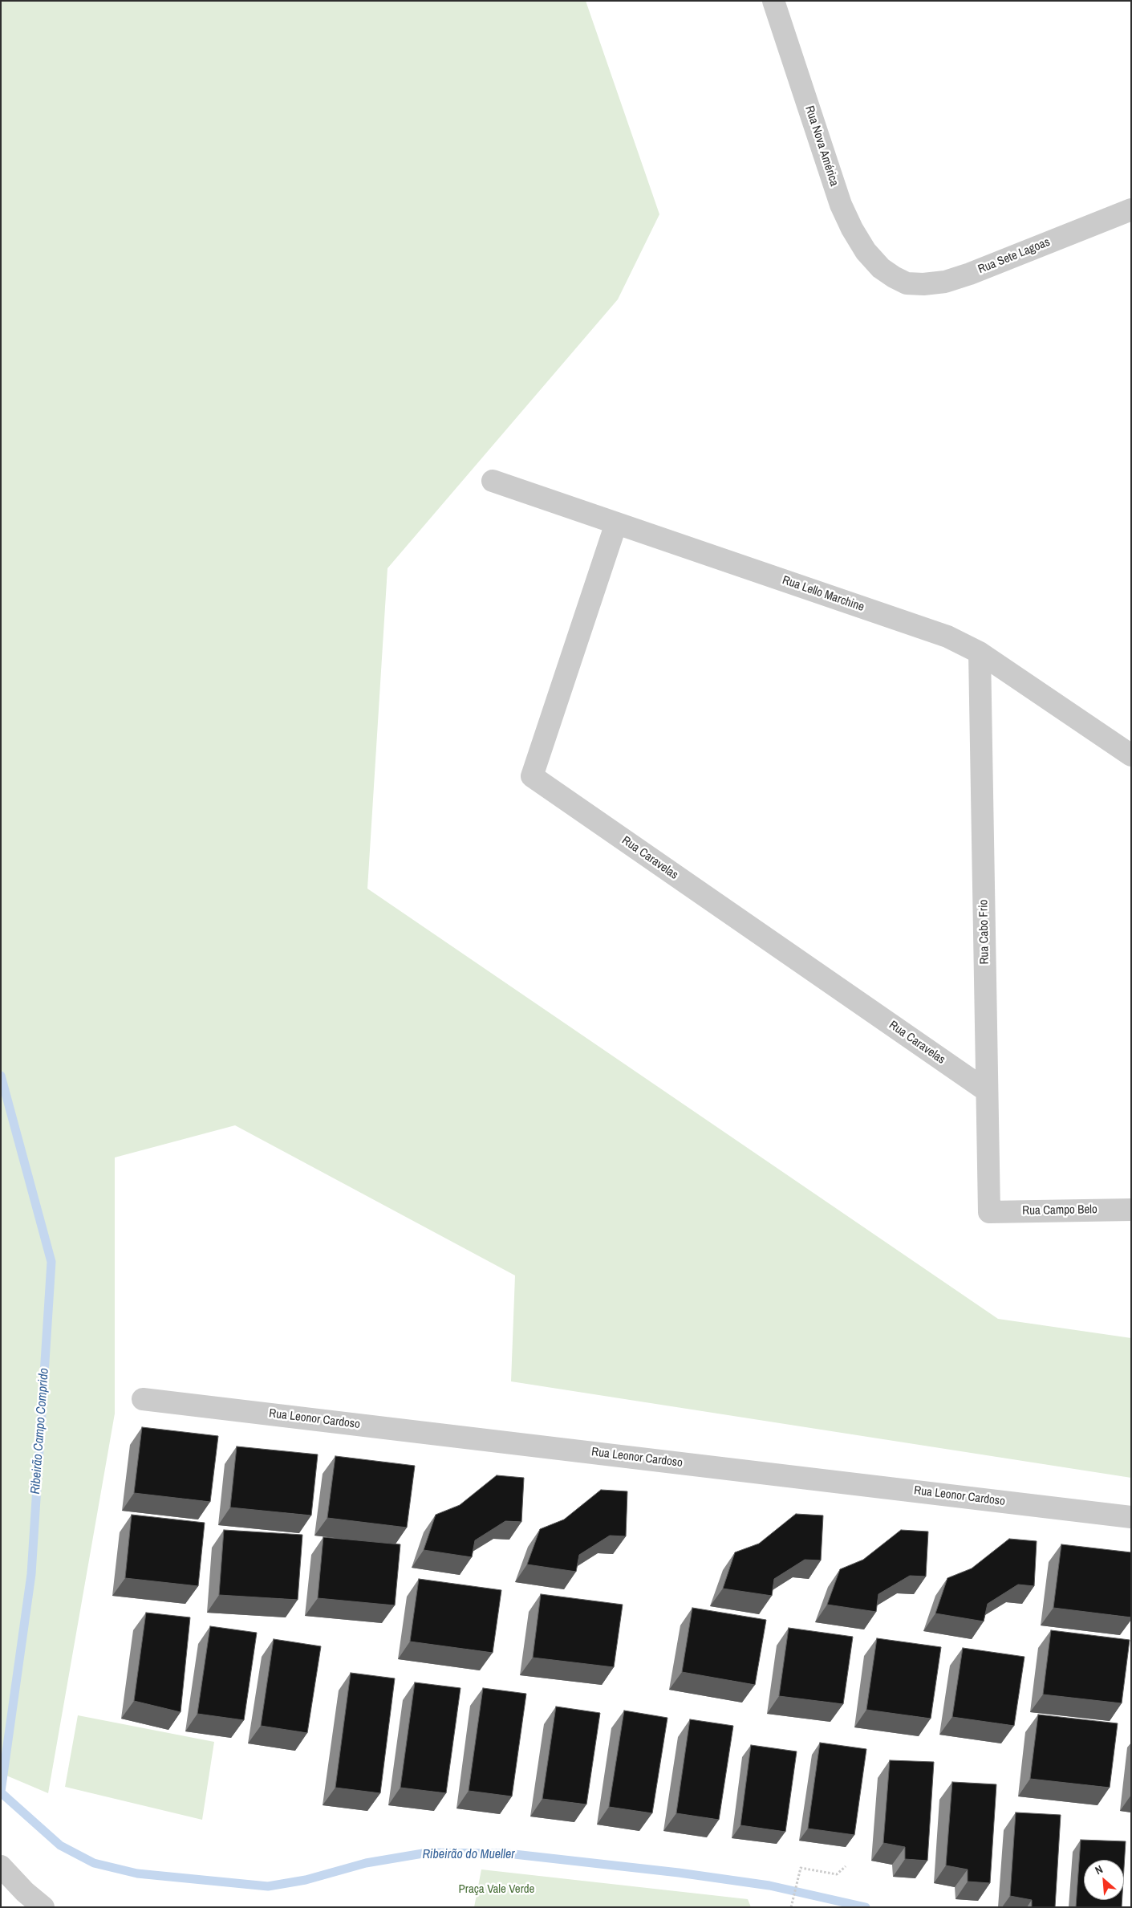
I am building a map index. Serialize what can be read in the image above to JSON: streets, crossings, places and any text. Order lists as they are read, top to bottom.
{
  "streets": {
    "street": [
      "Rua Nova América",
      "Rua Sete Lagoas",
      "Rua Lello Marchine",
      "Rua Caravelas",
      "Rua Cabo Frio",
      "Rua Campo Belo",
      "Rua Leonor Cardoso"
    ]
  },
  "crossings": [
    ["Rua Nova América", "Rua Sete Lagoas"],
    ["Rua Lello Marchine", "Rua Caravelas"],
    ["Rua Lello Marchine", "Rua Cabo Frio"],
    ["Rua Caravelas", "Rua Cabo Frio"],
    ["Rua Cabo Frio", "Rua Campo Belo"]
  ],
  "water": ["Ribeirão Campo Comprido", "Ribeirão do Mueller"],
  "parks": ["Praça Vale Verde"],
  "north": "top left"
}
